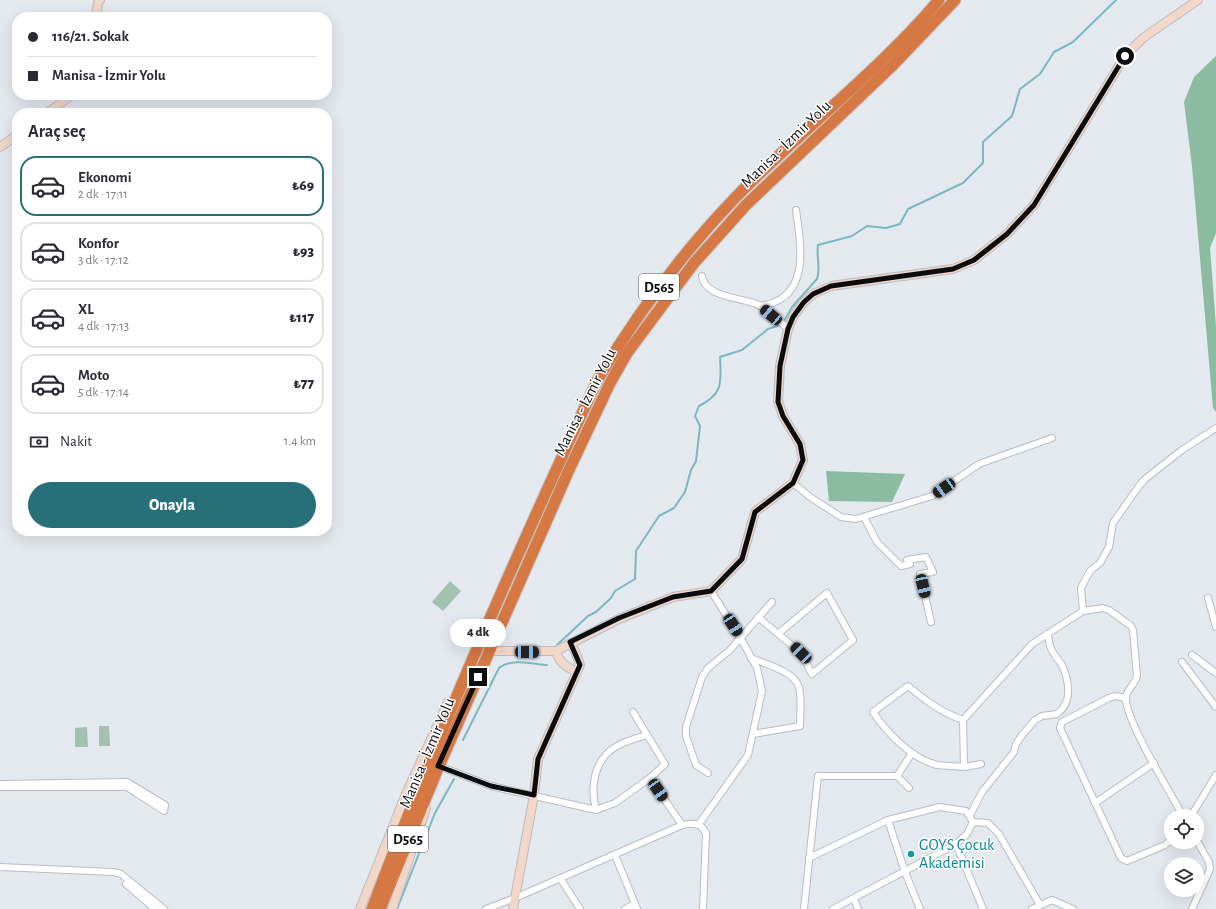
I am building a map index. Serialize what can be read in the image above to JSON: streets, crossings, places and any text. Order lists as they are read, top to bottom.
{
  "streets": {
    "highway": ["Manisa - İzmir Yolu", "D565"]
  },
  "places": ["GOYS Çocuk Akademisi"],
  "page": {
    "banner": ["116/21. Sokak", "Manisa - İzmir Yolu"],
    "heading": "Araç seç",
    "list": [
      {
        "name": "Ekonomi",
        "note": "2 dk · 17:11",
        "value": "₺69"
      },
      {
        "name": "Konfor",
        "note": "3 dk · 17:12",
        "value": "₺93"
      },
      {
        "name": "XL",
        "note": "4 dk · 17:13",
        "value": "₺117"
      },
      {
        "name": "Moto",
        "note": "5 dk · 17:14",
        "value": "₺77"
      }
    ],
    "pay": ["Nakit", "1.4 km"],
    "buttons": "Onayla",
    "bubble": "4 dk"
  }
}
